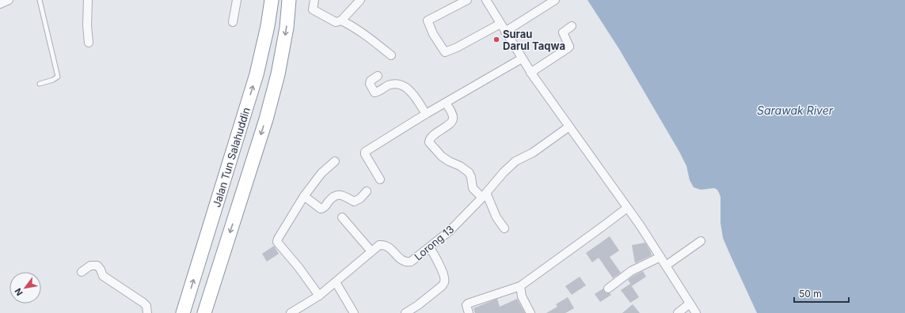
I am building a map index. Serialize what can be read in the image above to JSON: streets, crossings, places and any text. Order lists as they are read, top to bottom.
{
  "streets": {
    "highway": ["Jalan Tun Salahuddin"],
    "street": ["Lorong 13"]
  },
  "water": ["Sarawak River"],
  "places": ["Surau Darul Taqwa"],
  "scale_bar": "50 m",
  "north": "bottom left"
}
